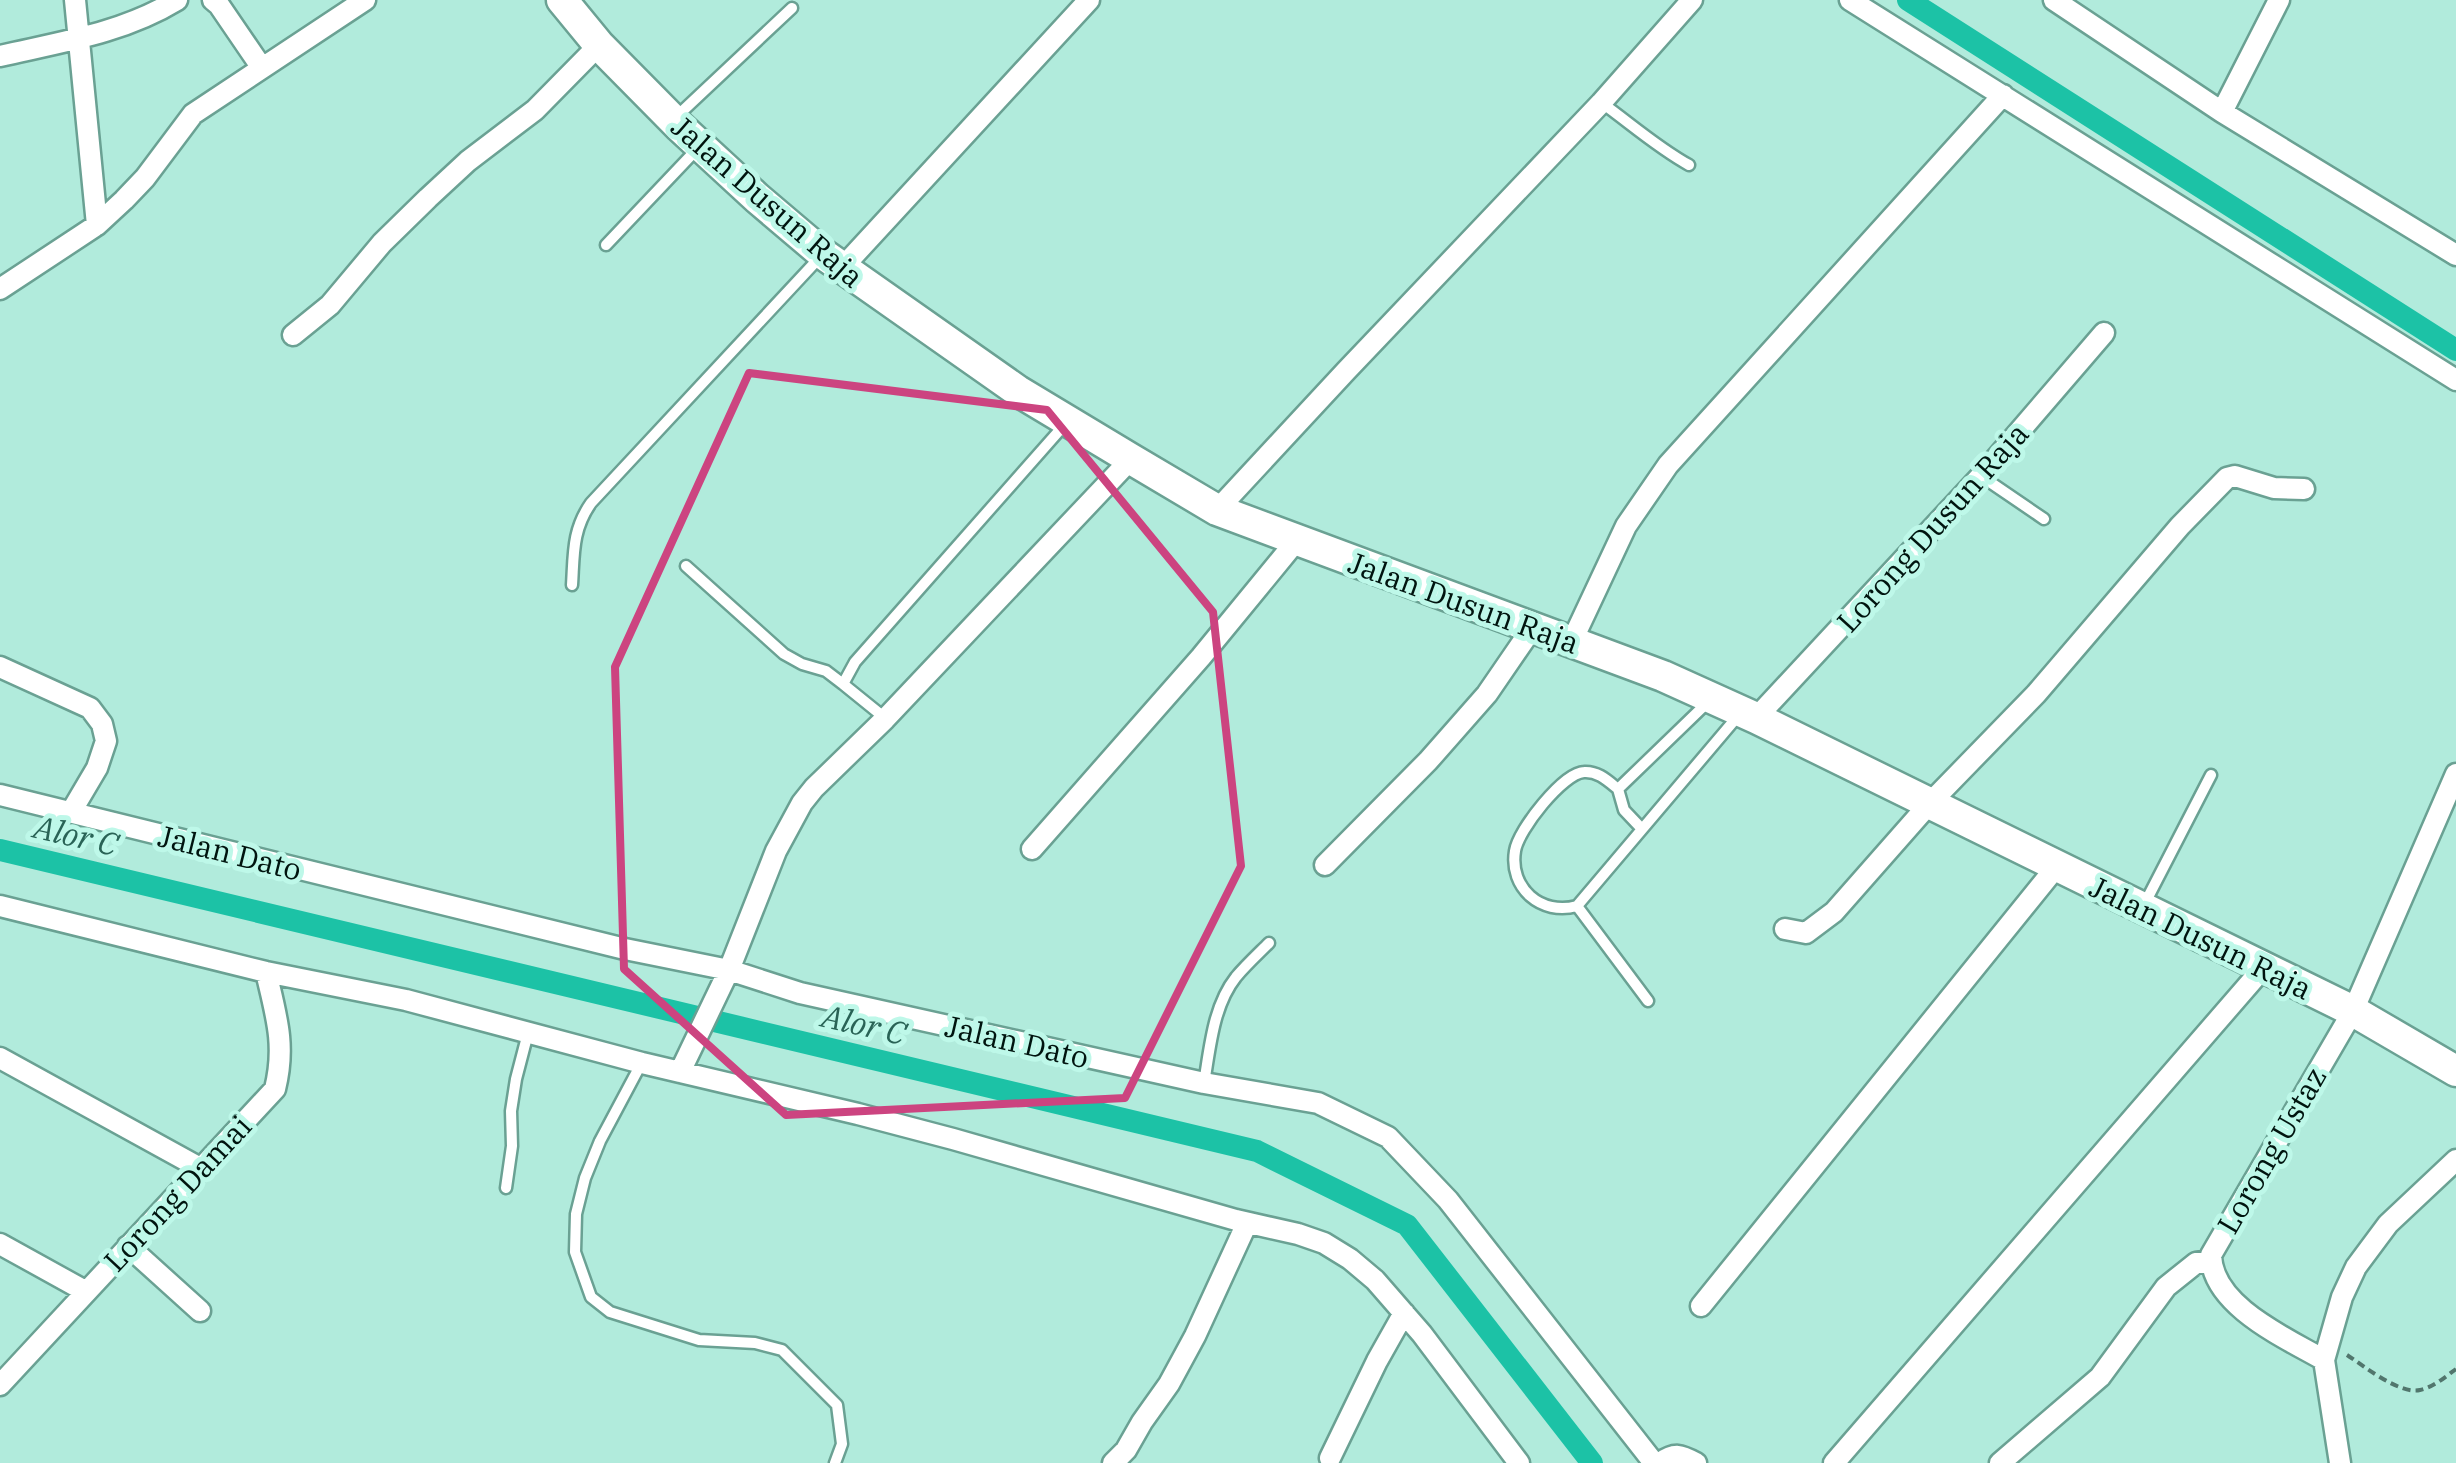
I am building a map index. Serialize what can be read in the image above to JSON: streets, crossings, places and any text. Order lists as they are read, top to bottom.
{
  "streets": {
    "main road": ["Jalan Dusun Raja"],
    "street": [
      "Lorong Dusun Raja",
      "Jalan Dato",
      "Lorong Ustaz",
      "Lorong Damai"
    ]
  },
  "crossings": [
    ["Jalan Dusun Raja", "Lorong Dusun Raja"],
    ["Jalan Dusun Raja", "Lorong Ustaz"]
  ],
  "water": ["Alor C"]
}
